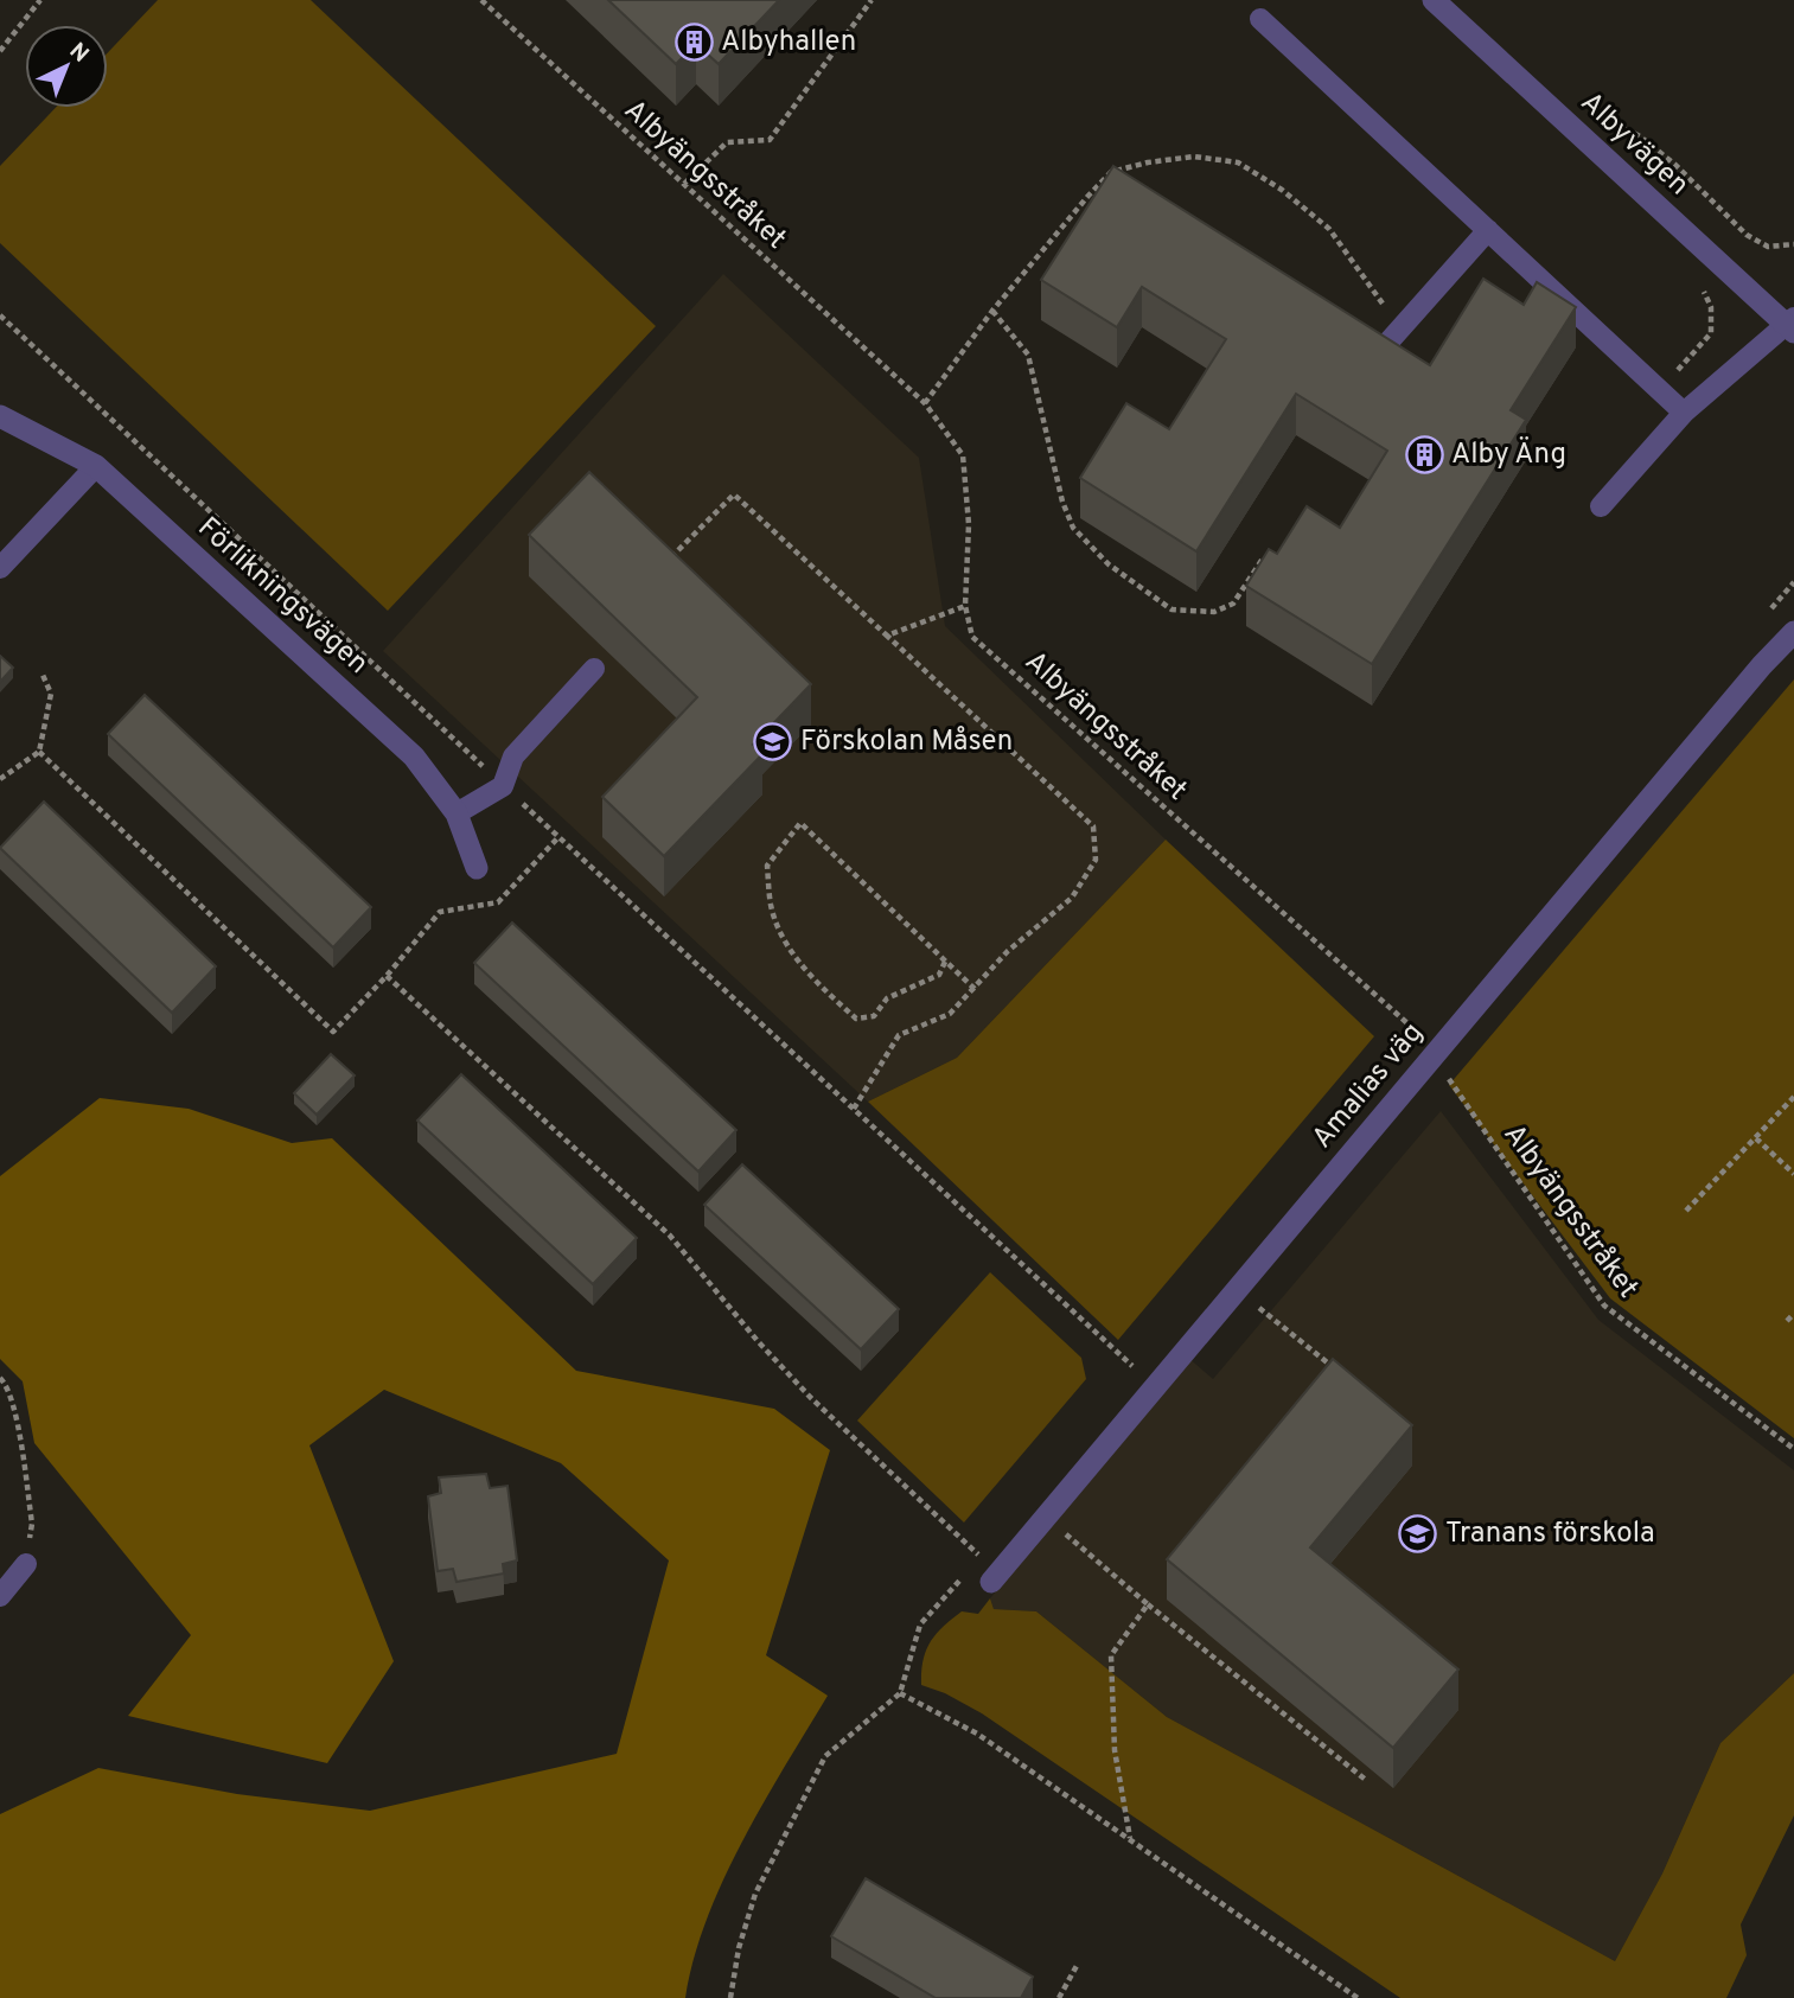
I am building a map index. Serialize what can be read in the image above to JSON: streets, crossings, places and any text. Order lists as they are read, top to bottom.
{
  "streets": {
    "street": ["Albyvägen", "Förlikningsvägen", "Amalias väg"],
    "path": ["Albyängsstråket"]
  },
  "crossings": [
    ["Albyängsstråket", "Amalias väg"]
  ],
  "places": {
    "building": ["Albyhallen", "Alby Äng"],
    "school or university": ["Förskolan Måsen", "Tranans förskola"]
  },
  "north": "top right"
}
